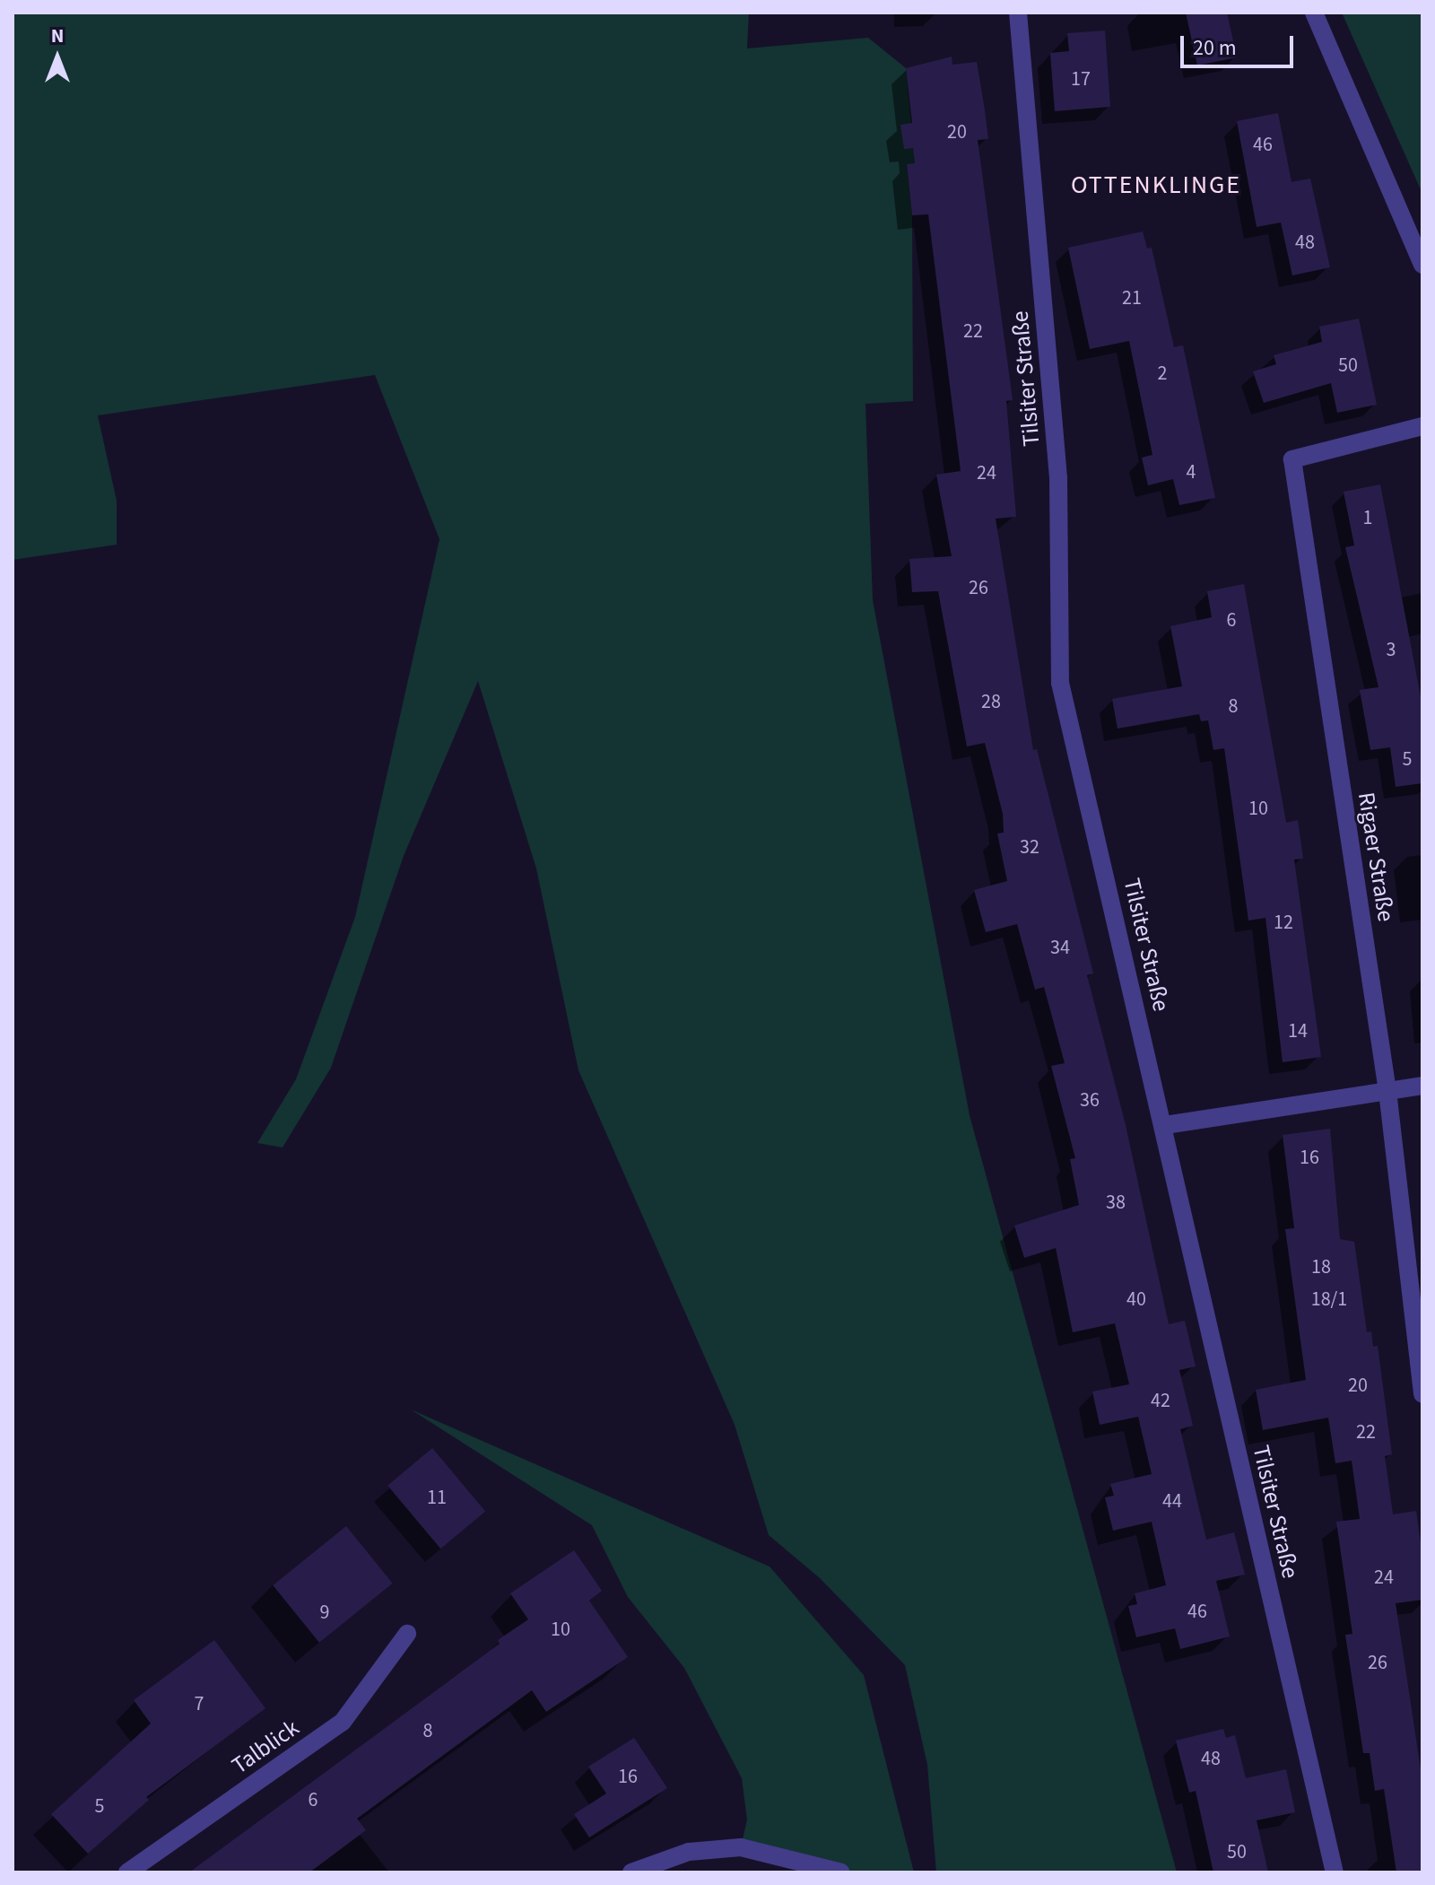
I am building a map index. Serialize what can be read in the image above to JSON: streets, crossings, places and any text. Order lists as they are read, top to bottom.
{
  "streets": {
    "street": ["Tilsiter Straße", "Rigaer Straße", "Talblick"]
  },
  "districts": ["OTTENKLINGE"],
  "house_numbers": [
    "17",
    "20",
    "46",
    "48",
    "21",
    "22",
    "50",
    "2",
    "4",
    "24",
    "1",
    "26",
    "6",
    "3",
    "28",
    "8",
    "5",
    "10",
    "32",
    "12",
    "34",
    "14",
    "36",
    "16",
    "38",
    "18",
    "40",
    "18/1",
    "20",
    "42",
    "22",
    "11",
    "44",
    "24",
    "46",
    "9",
    "10",
    "26",
    "7",
    "8",
    "48",
    "16",
    "6",
    "5",
    "50"
  ],
  "scale_bar": "20 m",
  "north": "top"
}
